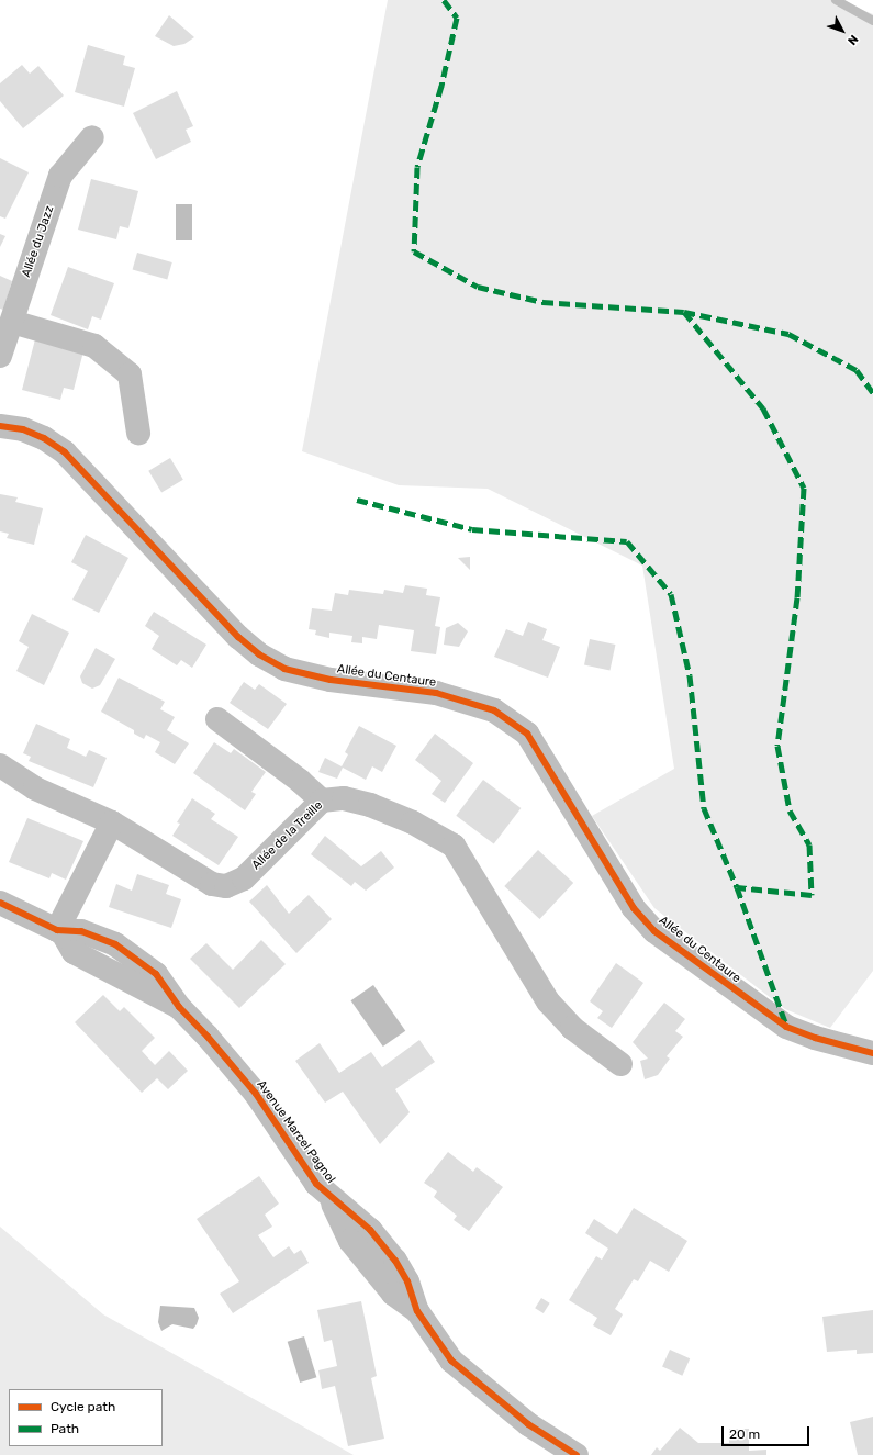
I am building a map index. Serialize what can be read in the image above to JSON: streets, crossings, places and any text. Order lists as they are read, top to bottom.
{
  "streets": {
    "street": [
      "Allée du Jazz",
      "Allée du Centaure",
      "Allée de la Treille",
      "Avenue Marcel Pagnol"
    ]
  },
  "legend": ["Cycle path", "Path"],
  "scale_bar": "20 m",
  "north": "bottom right"
}
